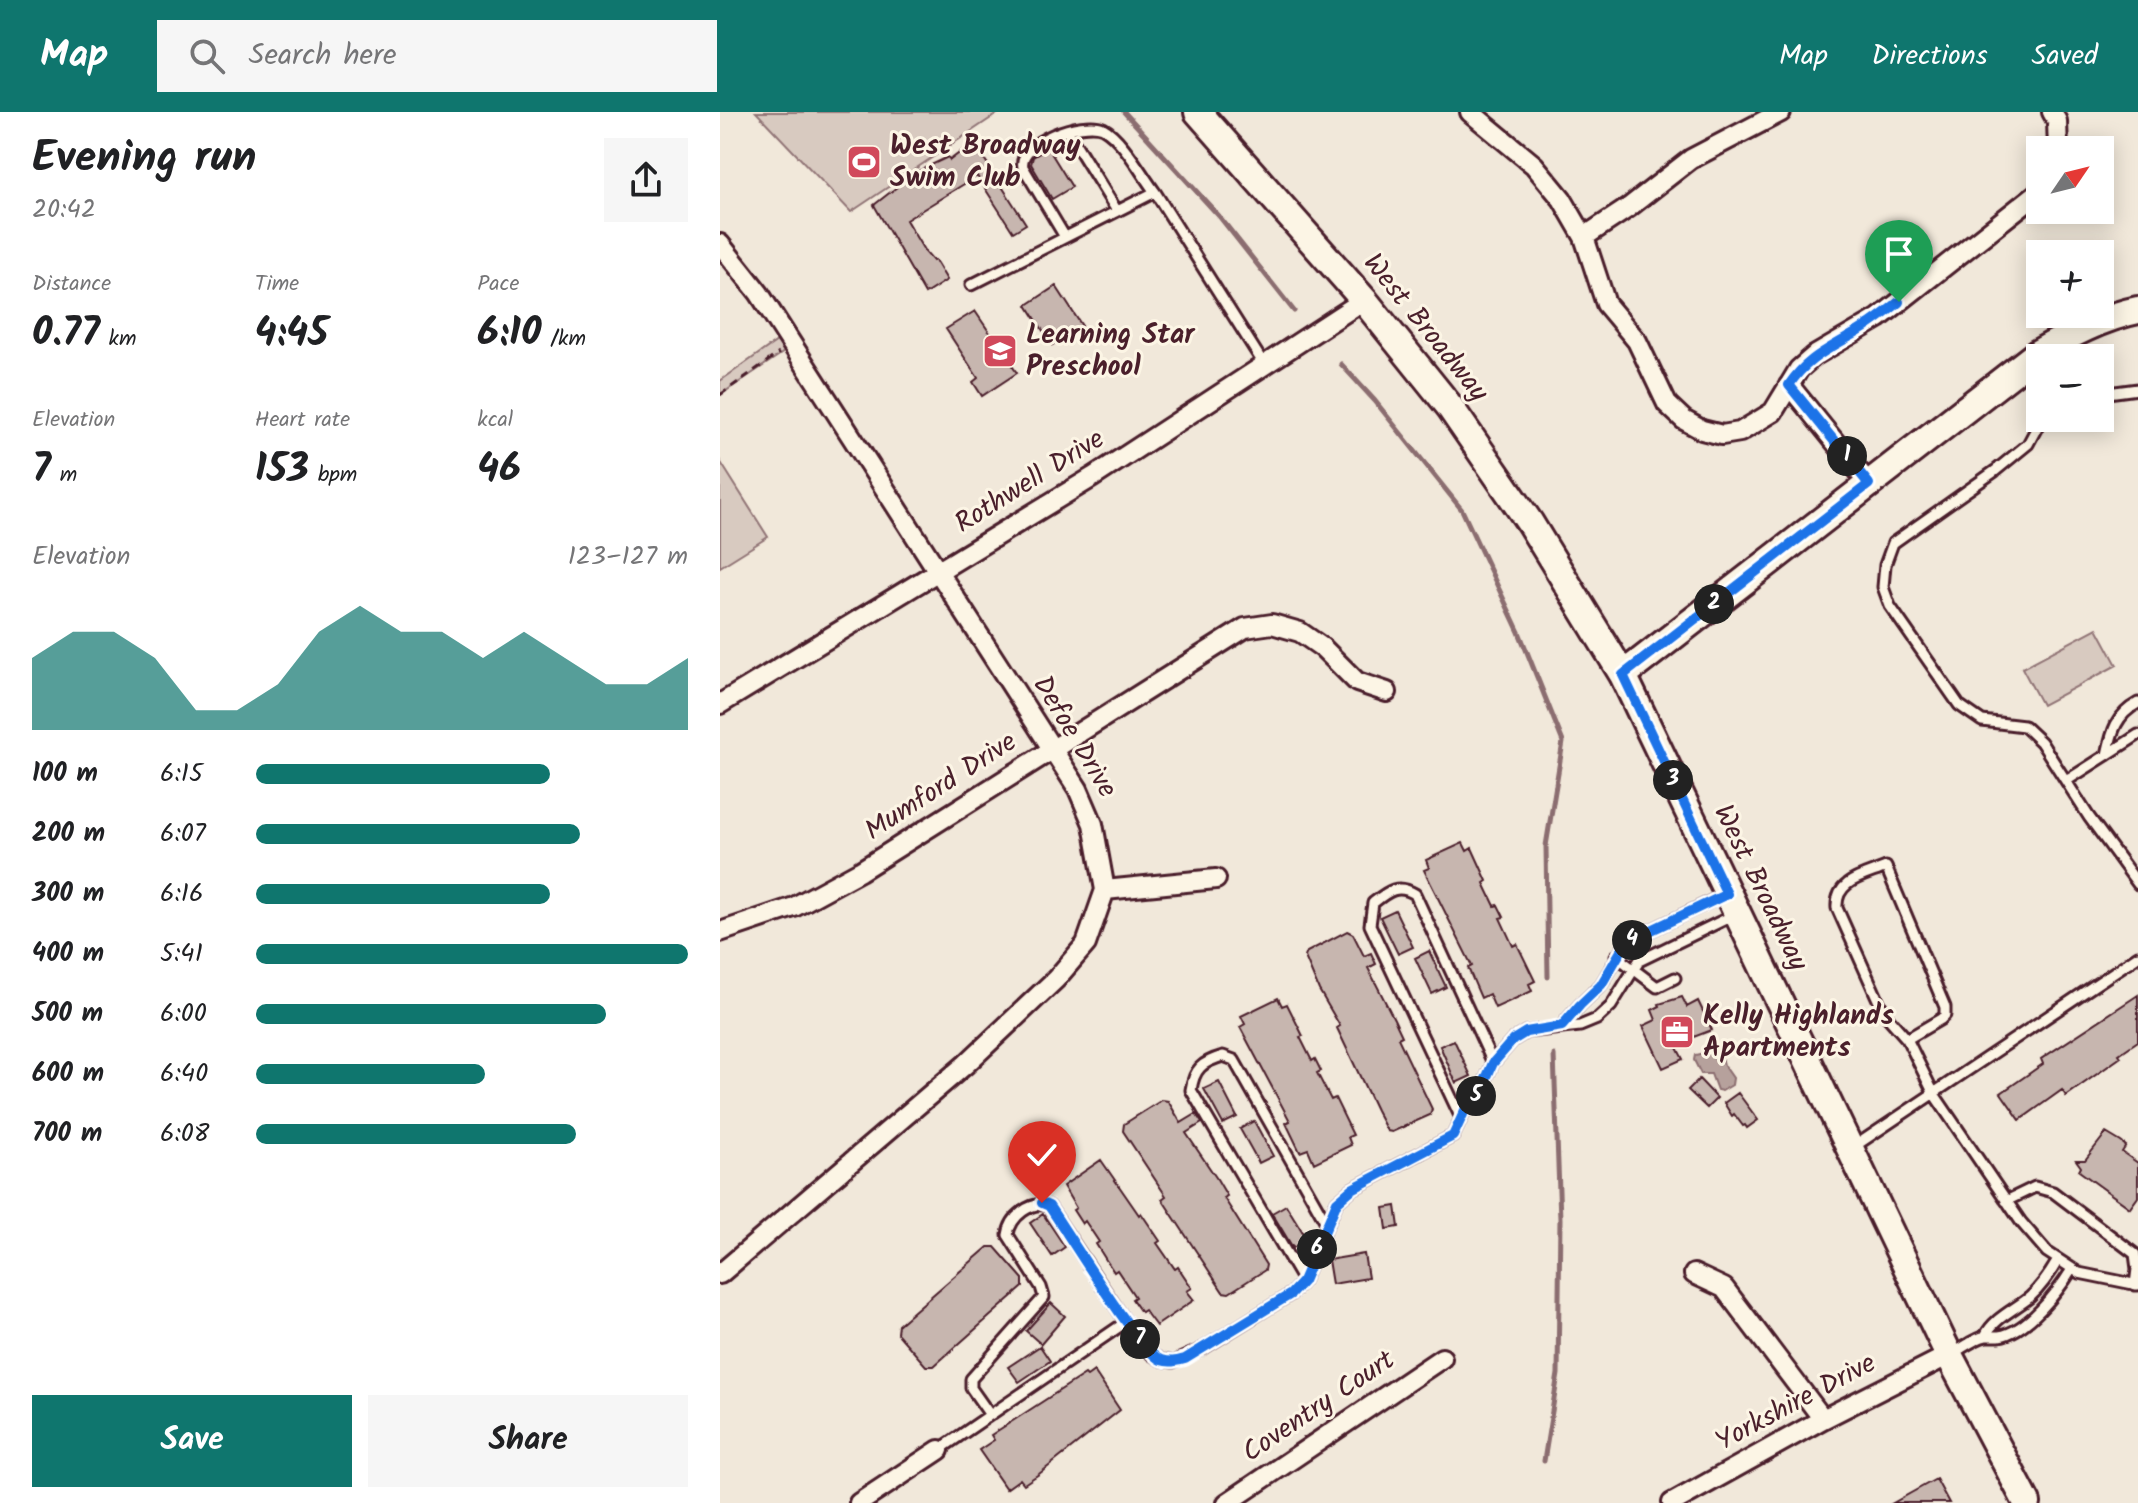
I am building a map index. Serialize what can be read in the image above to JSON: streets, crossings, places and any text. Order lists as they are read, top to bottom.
{
  "streets": {
    "main road": ["West Broadway"],
    "street": [
      "Rothwell Drive",
      "Defoe Drive",
      "Mumford Drive",
      "Yorkshire Drive",
      "Coventry Court"
    ]
  },
  "crossings": [
    ["West Broadway", "Rothwell Drive"],
    ["West Broadway", "Yorkshire Drive"],
    ["Rothwell Drive", "Defoe Drive"],
    ["Defoe Drive", "Mumford Drive"]
  ],
  "places": {
    "sports": ["West Broadway Swim Club"],
    "school or university": ["Learning Star Preschool"],
    "office": ["Kelly Highlands Apartments"]
  },
  "north": "top right",
  "page": {
    "header": "Map",
    "search": "Search here",
    "nav": ["Map", "Directions", "Saved"],
    "heading": ["Evening run", "20:42"],
    "map_buttons": ["+", "−"],
    "stats": [
      ["Distance", "0.77 km"],
      ["Time", "4:45"],
      ["Pace", "6:10 /km"],
      ["Elevation", "7 m"],
      ["Heart rate", "153 bpm"],
      ["kcal", "46"]
    ],
    "pins": [
      "1",
      "2",
      "3",
      "4",
      "5",
      "6",
      "7"
    ],
    "chart": ["Elevation", "123–127 m"],
    "list": [
      {
        "name": "100 m",
        "note": "6:15"
      },
      {
        "name": "200 m",
        "note": "6:07"
      },
      {
        "name": "300 m",
        "note": "6:16"
      },
      {
        "name": "400 m",
        "note": "5:41"
      },
      {
        "name": "500 m",
        "note": "6:00"
      },
      {
        "name": "600 m",
        "note": "6:40"
      },
      {
        "name": "700 m",
        "note": "6:08"
      }
    ],
    "buttons": ["Save", "Share"]
  }
}
